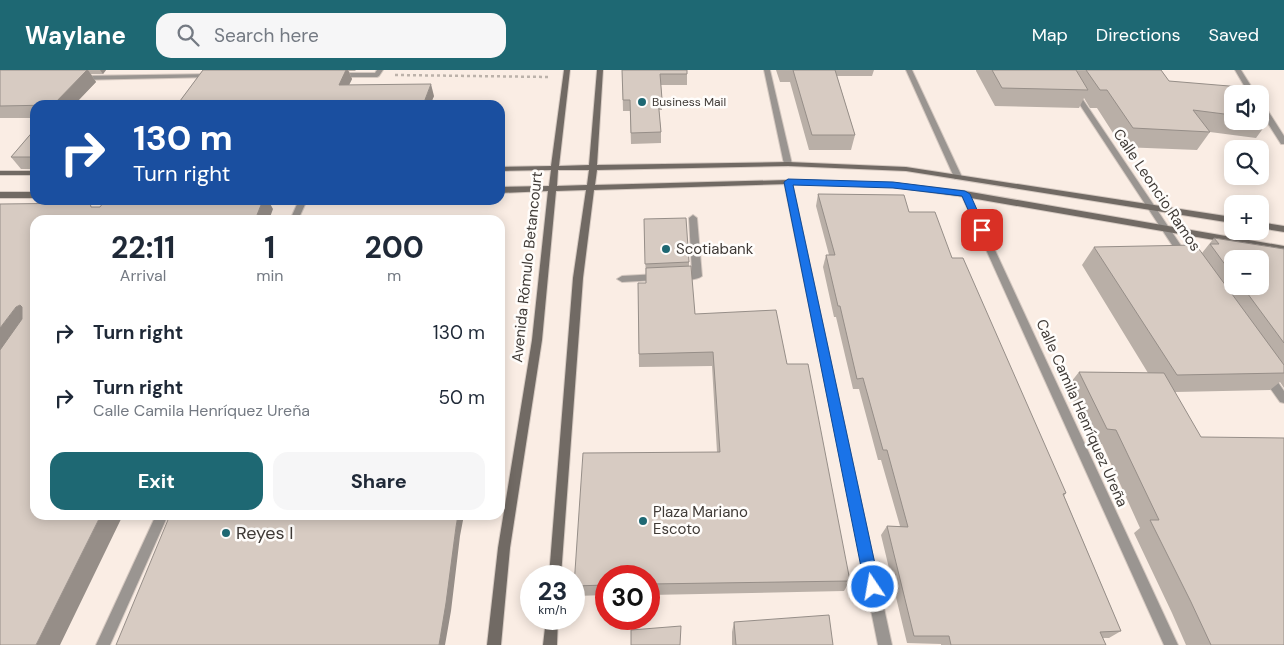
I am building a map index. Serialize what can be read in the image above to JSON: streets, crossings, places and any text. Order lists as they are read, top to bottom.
{
  "streets": {
    "street": ["Calle Leoncio Ramos", "Avenida Rómulo Betancourt", "Calle Camila Henríquez Ureña"]
  },
  "places": [
    "Business Mail",
    "Scotiabank",
    "Plaza Mariano Escoto",
    "Reyes I"
  ],
  "page": {
    "header": "Waylane",
    "search": "Search here",
    "nav": ["Map", "Directions", "Saved"],
    "map_buttons": ["+", "−"],
    "turn": ["130 m", "Turn right"],
    "eta": [
      "22:11",
      "Arrival",
      "1",
      "min",
      "200",
      "m"
    ],
    "list": [
      {
        "name": "Turn right",
        "value": "130 m"
      },
      {
        "name": "Turn right",
        "note": "Calle Camila Henríquez Ureña",
        "value": "50 m"
      }
    ],
    "buttons": ["Exit", "Share"],
    "speed": "23 km/h",
    "limit": "30"
  }
}
